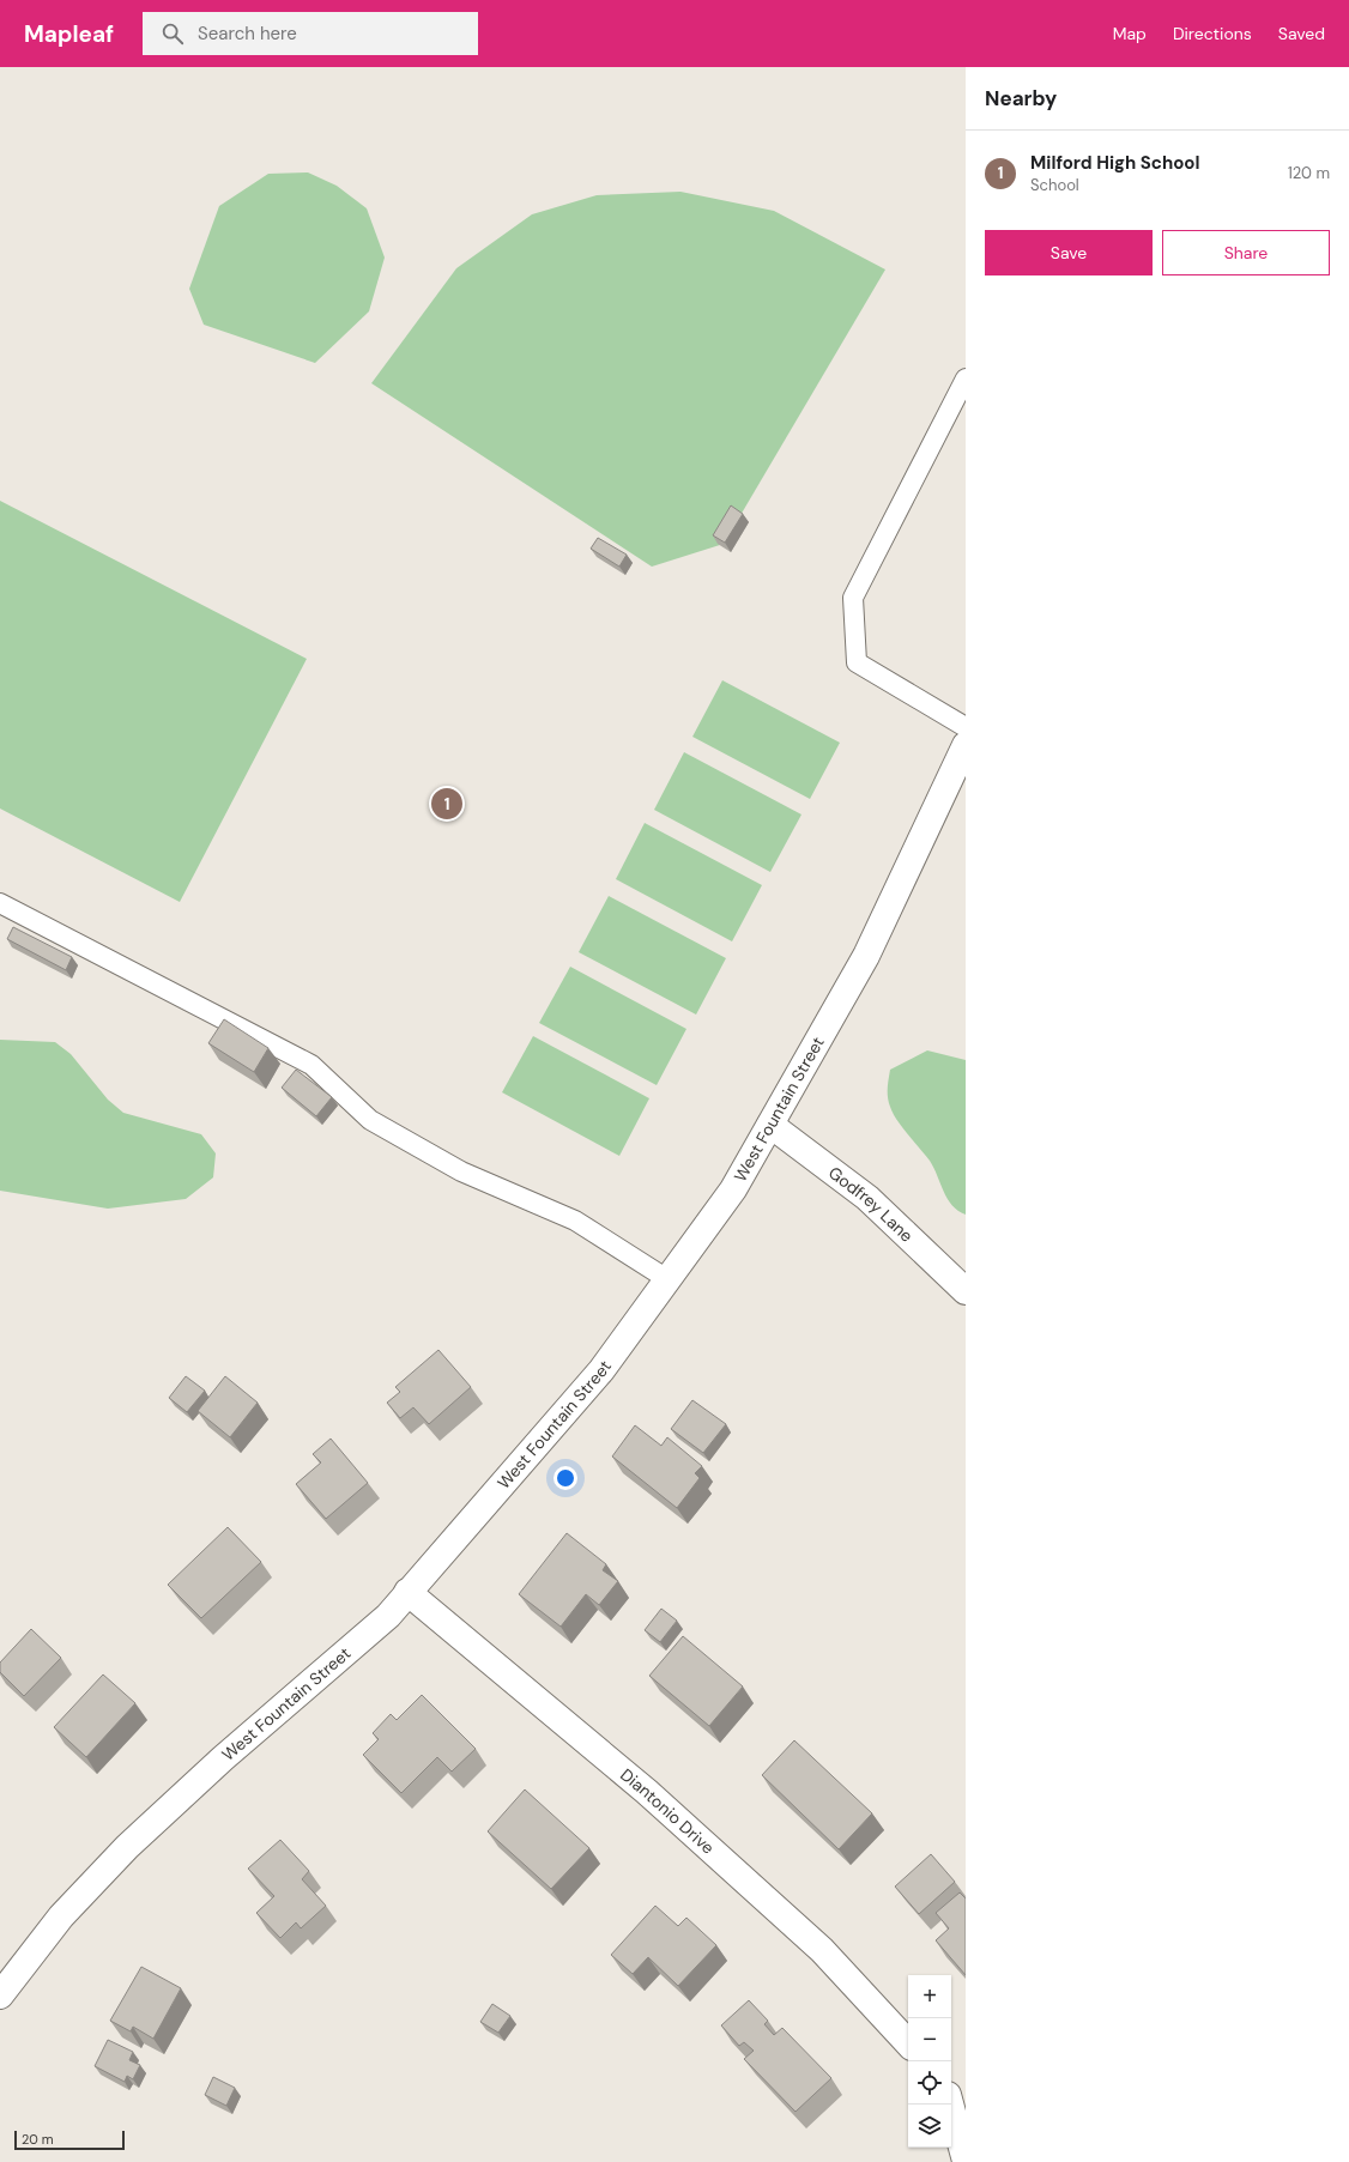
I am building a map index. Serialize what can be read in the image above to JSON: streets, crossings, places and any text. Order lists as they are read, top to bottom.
{
  "streets": {
    "street": ["West Fountain Street", "Godfrey Lane", "Diantonio Drive"]
  },
  "crossings": [
    ["West Fountain Street", "Godfrey Lane"],
    ["West Fountain Street", "Diantonio Drive"]
  ],
  "scale_bar": "20 m",
  "page": {
    "header": "Mapleaf",
    "search": "Search here",
    "nav": ["Map", "Directions", "Saved"],
    "heading": "Nearby",
    "list": [
      {
        "mark": "1",
        "name": "Milford High School",
        "note": "School",
        "value": "120 m"
      }
    ],
    "buttons": ["Save", "Share"],
    "pins": "1",
    "map_buttons": ["+", "−"],
    "scale": "20 m"
  }
}
